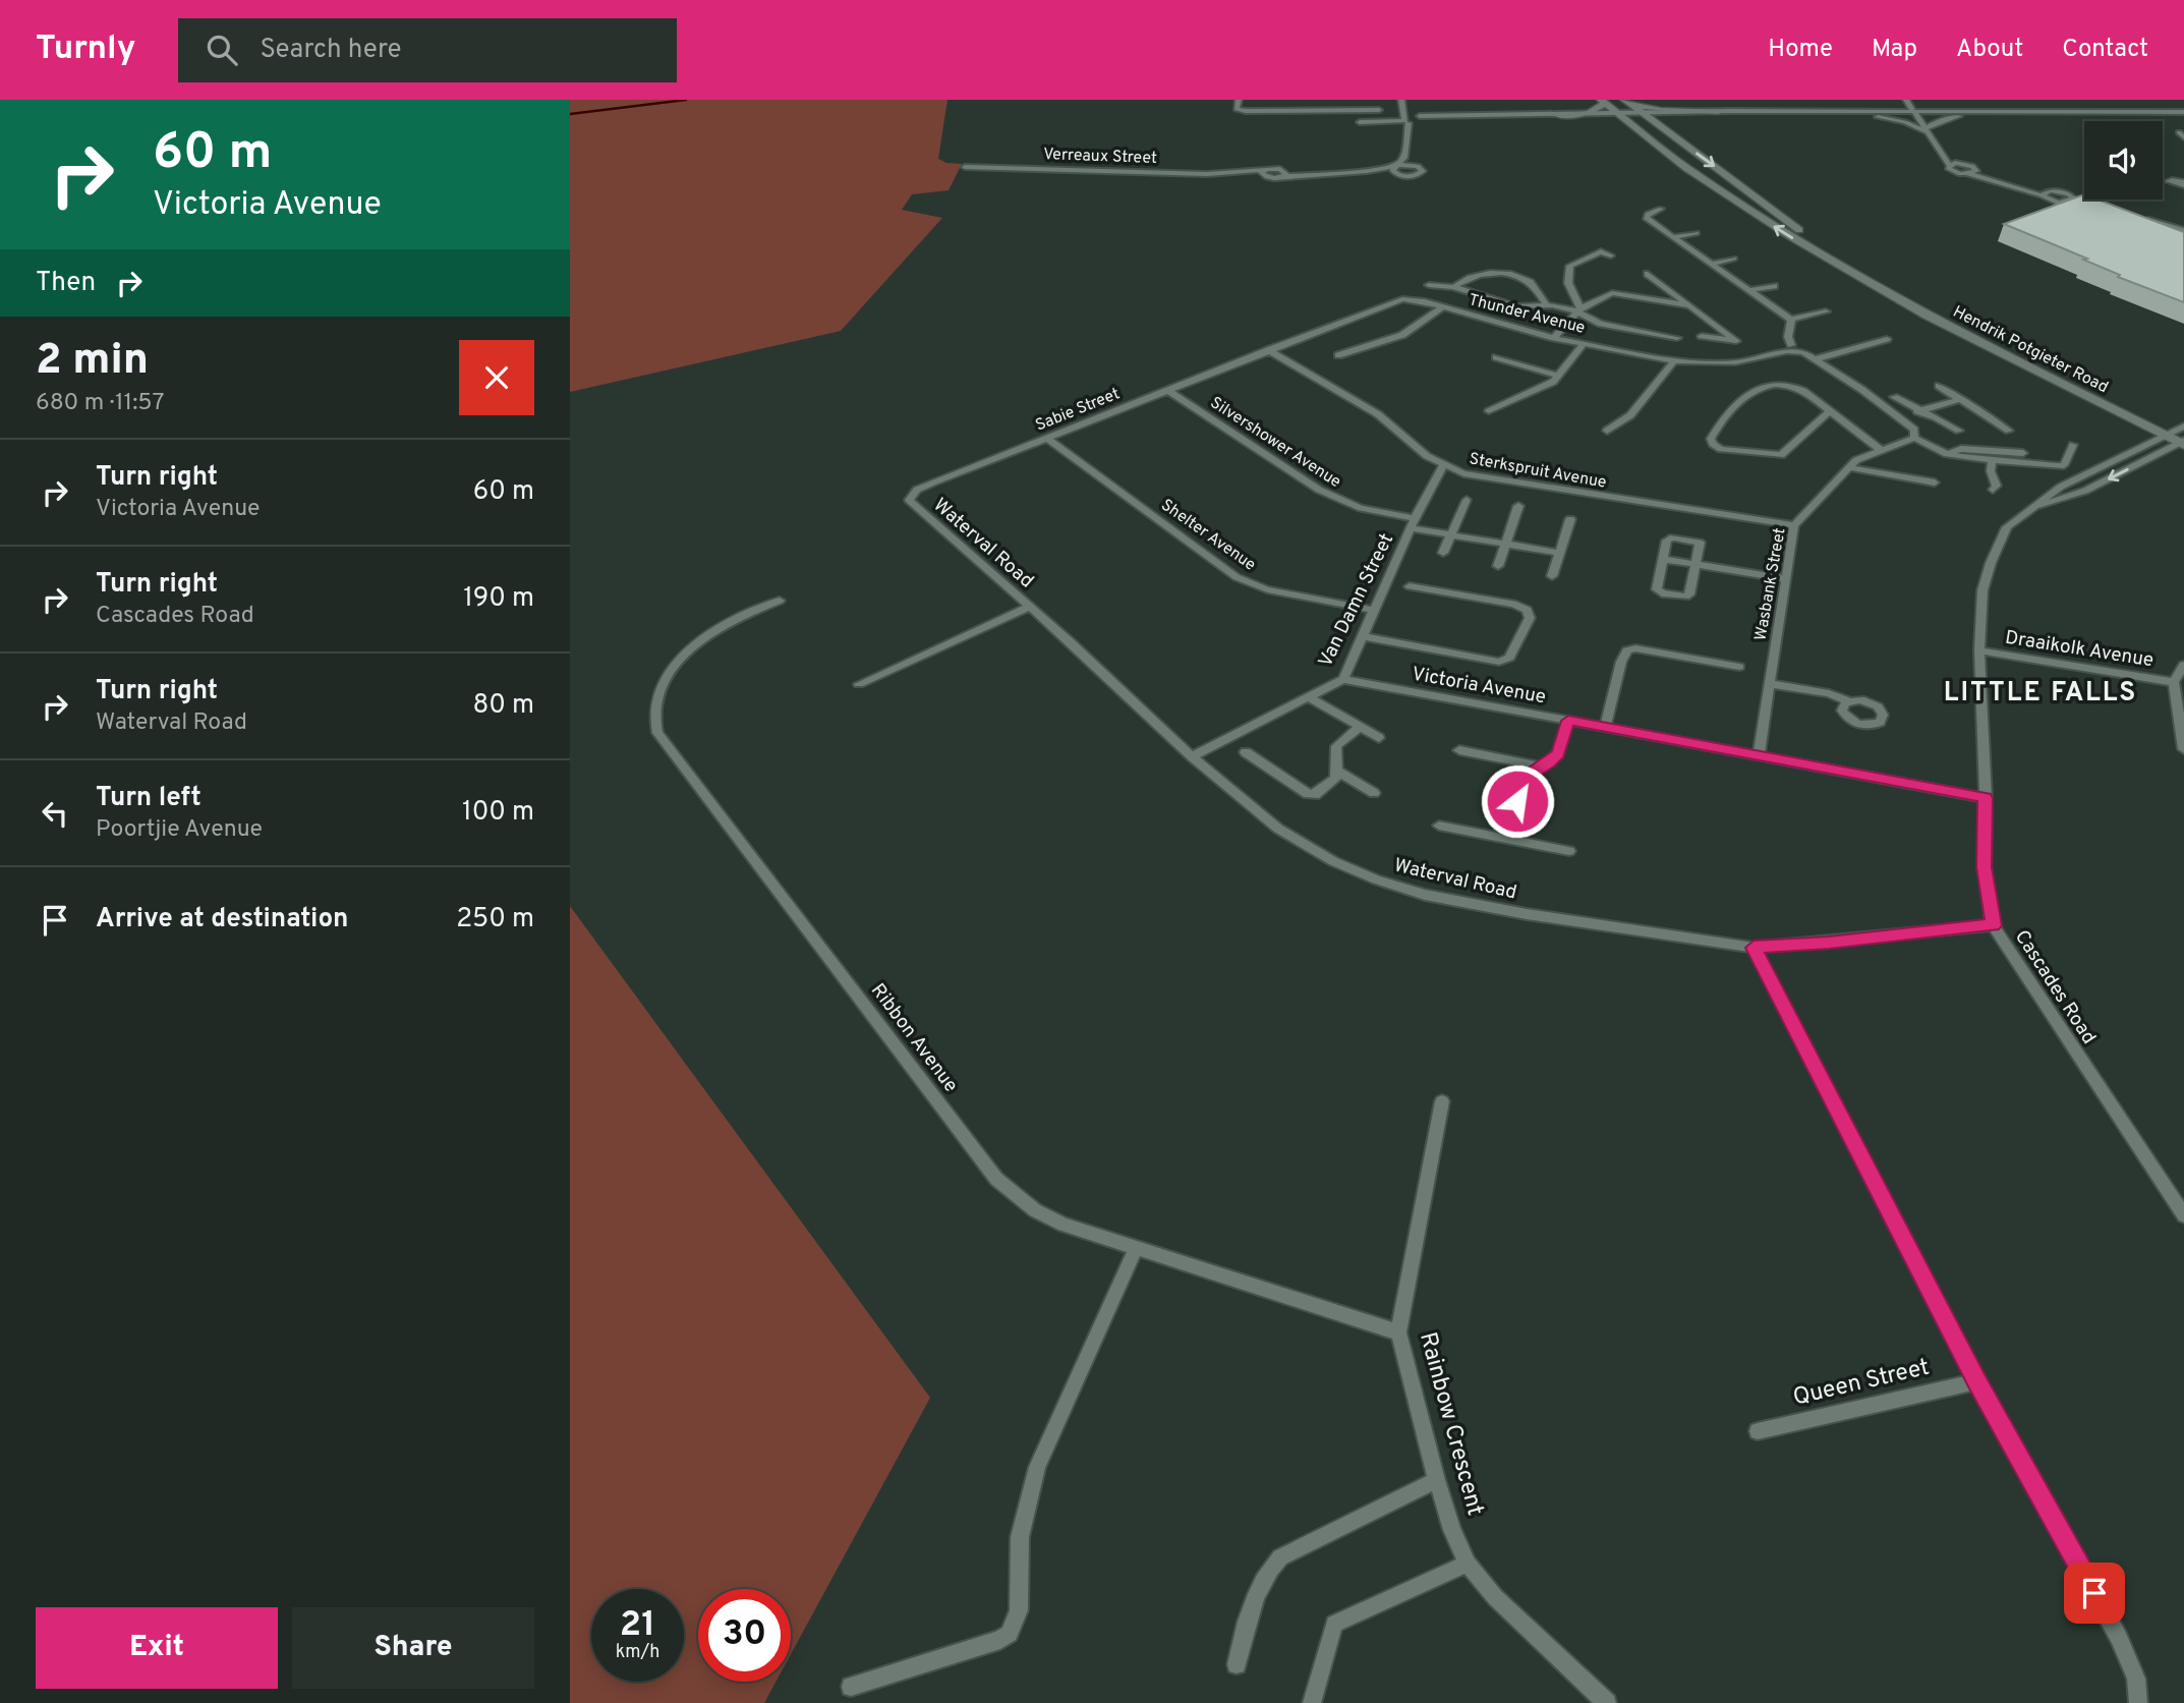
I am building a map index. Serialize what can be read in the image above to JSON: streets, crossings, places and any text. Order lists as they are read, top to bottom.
{
  "streets": {
    "main road": ["Hendrik Potgieter Road"],
    "street": [
      "Verreaux Street",
      "Thunder Avenue",
      "Sabie Street",
      "Silvershower Avenue",
      "Sterkspruit Avenue",
      "Shelter Avenue",
      "Waterval Road",
      "Wasbank Street",
      "Van Damn Street",
      "Draaikolk Avenue",
      "Victoria Avenue",
      "Cascades Road",
      "Ribbon Avenue",
      "Queen Street",
      "Rainbow Crescent"
    ]
  },
  "crossings": [
    ["Thunder Avenue", "Sabie Street"],
    ["Thunder Avenue", "Sterkspruit Avenue"],
    ["Hendrik Potgieter Road", "Cascades Road"],
    ["Sabie Street", "Silvershower Avenue"],
    ["Sabie Street", "Sterkspruit Avenue"],
    ["Sabie Street", "Shelter Avenue"],
    ["Sabie Street", "Waterval Road"],
    ["Silvershower Avenue", "Van Damn Street"],
    ["Sterkspruit Avenue", "Wasbank Street"],
    ["Sterkspruit Avenue", "Van Damn Street"],
    ["Shelter Avenue", "Van Damn Street"],
    ["Waterval Road", "Van Damn Street"],
    ["Waterval Road", "Cascades Road"],
    ["Wasbank Street", "Victoria Avenue"],
    ["Van Damn Street", "Victoria Avenue"],
    ["Draaikolk Avenue", "Cascades Road"],
    ["Victoria Avenue", "Cascades Road"],
    ["Ribbon Avenue", "Rainbow Crescent"]
  ],
  "districts": ["LITTLE FALLS"],
  "page": {
    "header": "Turnly",
    "search": "Search here",
    "nav": [
      "Home",
      "Map",
      "About",
      "Contact"
    ],
    "turn": ["60 m", "Victoria Avenue"],
    "then": "Then",
    "heading": ["2 min", "680 m · 11:57"],
    "list": [
      {
        "name": "Turn right",
        "note": "Victoria Avenue",
        "value": "60 m"
      },
      {
        "name": "Turn right",
        "note": "Cascades Road",
        "value": "190 m"
      },
      {
        "name": "Turn right",
        "note": "Waterval Road",
        "value": "80 m"
      },
      {
        "name": "Turn left",
        "note": "Poortjie Avenue",
        "value": "100 m"
      },
      {
        "name": "Arrive at destination",
        "value": "250 m"
      }
    ],
    "speed": "21 km/h",
    "limit": "30",
    "buttons": ["Exit", "Share"]
  }
}
